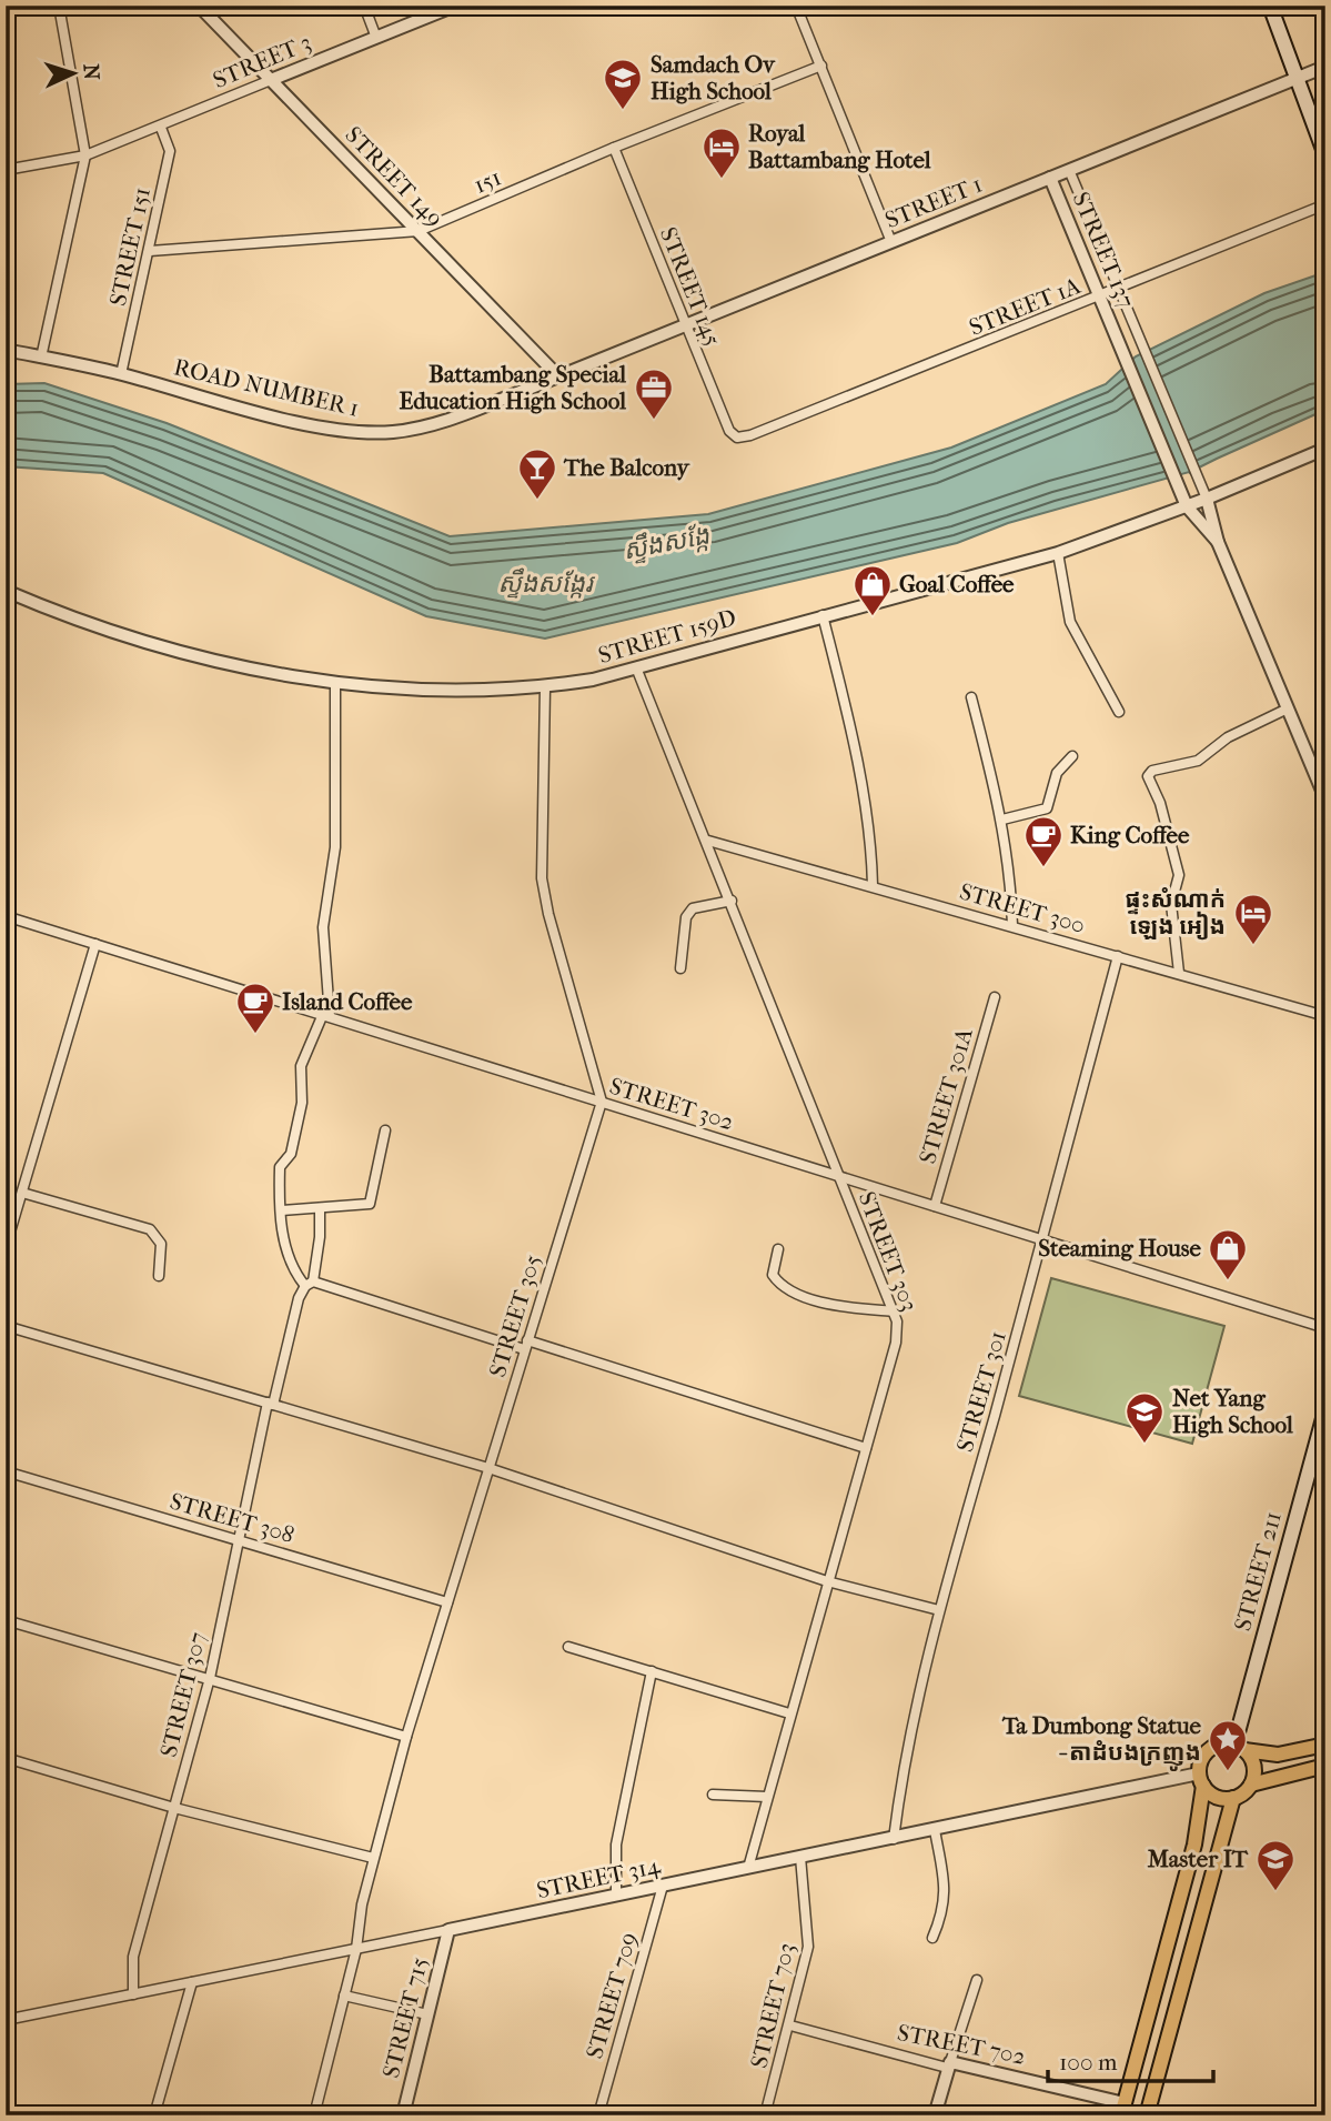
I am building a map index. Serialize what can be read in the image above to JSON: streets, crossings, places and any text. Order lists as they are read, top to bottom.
{
  "streets": {
    "main road": ["STREET 211"],
    "street": [
      "STREET 3",
      "STREET 149",
      "151",
      "STREET 1",
      "STREET 151",
      "STREET 137",
      "STREET 145",
      "STREET 1A",
      "ROAD NUMBER 1",
      "STREET 159D",
      "STREET 300",
      "STREET 301A",
      "STREET 302",
      "STREET 303",
      "STREET 305",
      "STREET 301",
      "STREET 308",
      "STREET 307",
      "STREET 314",
      "STREET 709",
      "STREET 703",
      "STREET 715",
      "STREET 702"
    ]
  },
  "crossings": [
    ["STREET 3", "STREET 149"],
    ["STREET 3", "STREET 151"],
    ["STREET 149", "151"],
    ["STREET 149", "STREET 1"],
    ["STREET 149", "ROAD NUMBER 1"],
    ["151", "STREET 151"],
    ["151", "STREET 145"],
    ["STREET 1", "STREET 137"],
    ["STREET 1", "STREET 145"],
    ["STREET 1", "ROAD NUMBER 1"],
    ["STREET 151", "ROAD NUMBER 1"],
    ["STREET 137", "STREET 1A"],
    ["STREET 137", "STREET 159D"],
    ["STREET 145", "STREET 1A"],
    ["STREET 159D", "STREET 303"],
    ["STREET 300", "STREET 303"],
    ["STREET 300", "STREET 301"],
    ["STREET 301A", "STREET 302"],
    ["STREET 302", "STREET 303"],
    ["STREET 302", "STREET 305"],
    ["STREET 302", "STREET 301"],
    ["STREET 303", "STREET 314"],
    ["STREET 305", "STREET 308"],
    ["STREET 305", "STREET 314"],
    ["STREET 301", "STREET 314"],
    ["STREET 308", "STREET 307"],
    ["STREET 211", "STREET 314"],
    ["STREET 307", "STREET 314"],
    ["STREET 314", "STREET 709"],
    ["STREET 314", "STREET 703"],
    ["STREET 314", "STREET 715"],
    ["STREET 703", "STREET 702"]
  ],
  "water": ["ស្ទឹងសង្កែ", "ស្ទឹងសង្កែរ"],
  "places": {
    "school or university": ["Samdach Ov High School", "Net Yang High School", "Master IT"],
    "hotel": ["Royal Battambang Hotel", "ផ្ទះសំណាក់ ឡេង អៀង"],
    "office": ["Battambang Special Education High School"],
    "bar": ["The Balcony"],
    "shop": ["Goal Coffee", "Steaming House"],
    "cafe": ["King Coffee", "Island Coffee"],
    "place": ["Ta Dumbong Statue - តាដំបងក្រញូង"]
  },
  "scale_bar": "100 m",
  "north": "right"
}
